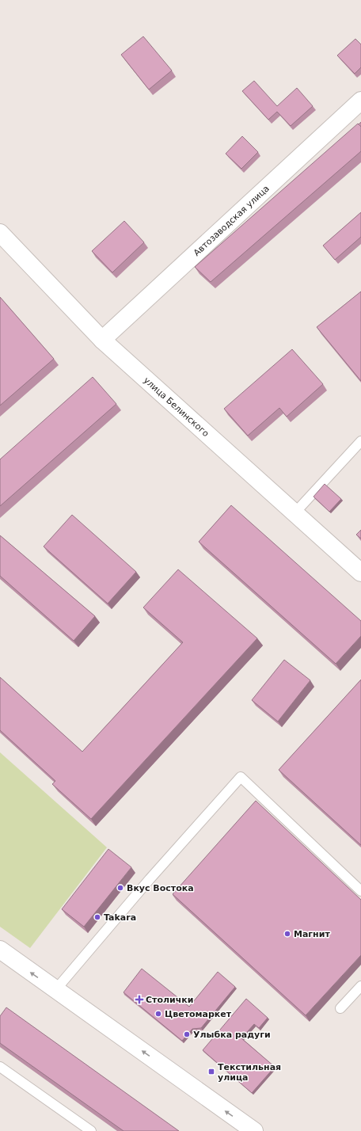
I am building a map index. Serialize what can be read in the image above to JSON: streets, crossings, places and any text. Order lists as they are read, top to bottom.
{
  "streets": {
    "street": ["Автозаводская улица", "улица Белинского"]
  },
  "crossings": [
    ["Автозаводская улица", "улица Белинского"]
  ],
  "places": {
    "other": [
      "Вкус Востока",
      "Takara",
      "Магнит",
      "Цветомаркет",
      "Улыбка радуги"
    ],
    "health": ["Столички"],
    "transit": ["Текстильная улица"]
  }
}
